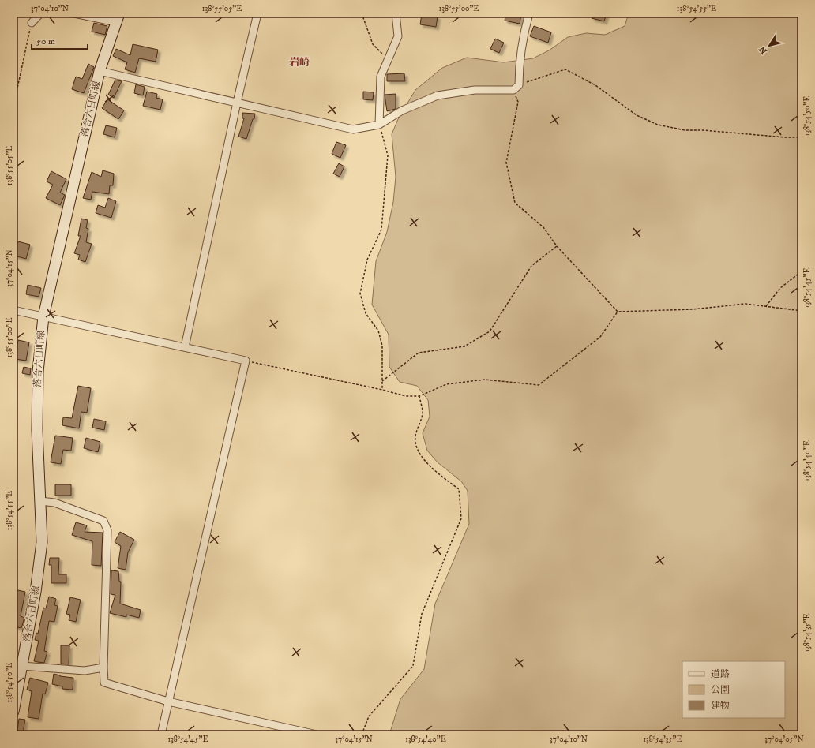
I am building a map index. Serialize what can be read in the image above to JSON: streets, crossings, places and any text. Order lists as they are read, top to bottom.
{
  "streets": {
    "main road": ["落合六日町線"]
  },
  "districts": ["岩崎"],
  "legend": ["道路", "公園", "建物"],
  "scale_bar": "50 m",
  "north": "bottom left",
  "coordinates": [
    "37°04'10\"N",
    "138°55'05\"E",
    "138°55'00\"E",
    "138°54'55\"E",
    "138°54'50\"E",
    "37°04'15\"N",
    "138°54'45\"E",
    "138°54'40\"E",
    "138°54'35\"E",
    "37°04'05\"N"
  ]
}
